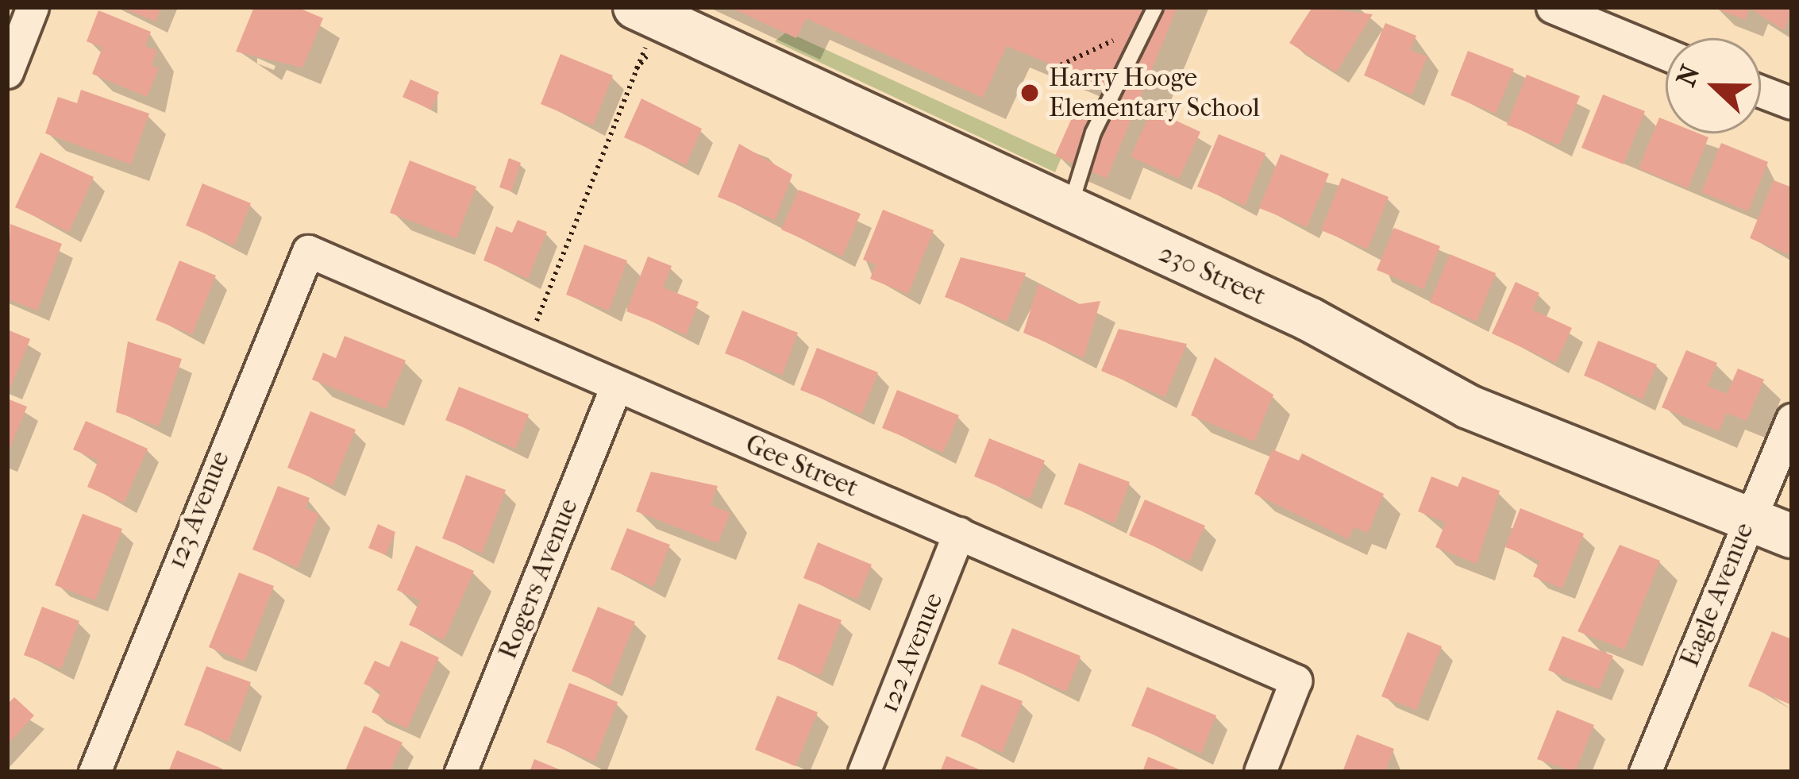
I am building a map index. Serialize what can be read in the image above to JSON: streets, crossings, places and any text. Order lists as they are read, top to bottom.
{
  "streets": {
    "street": [
      "230 Street",
      "Gee Street",
      "123 Avenue",
      "Rogers Avenue",
      "Eagle Avenue",
      "122 Avenue"
    ]
  },
  "crossings": [
    ["230 Street", "Eagle Avenue"],
    ["Gee Street", "123 Avenue"],
    ["Gee Street", "Rogers Avenue"],
    ["Gee Street", "122 Avenue"]
  ],
  "places": ["Harry Hooge Elementary School"],
  "north": "left"
}
